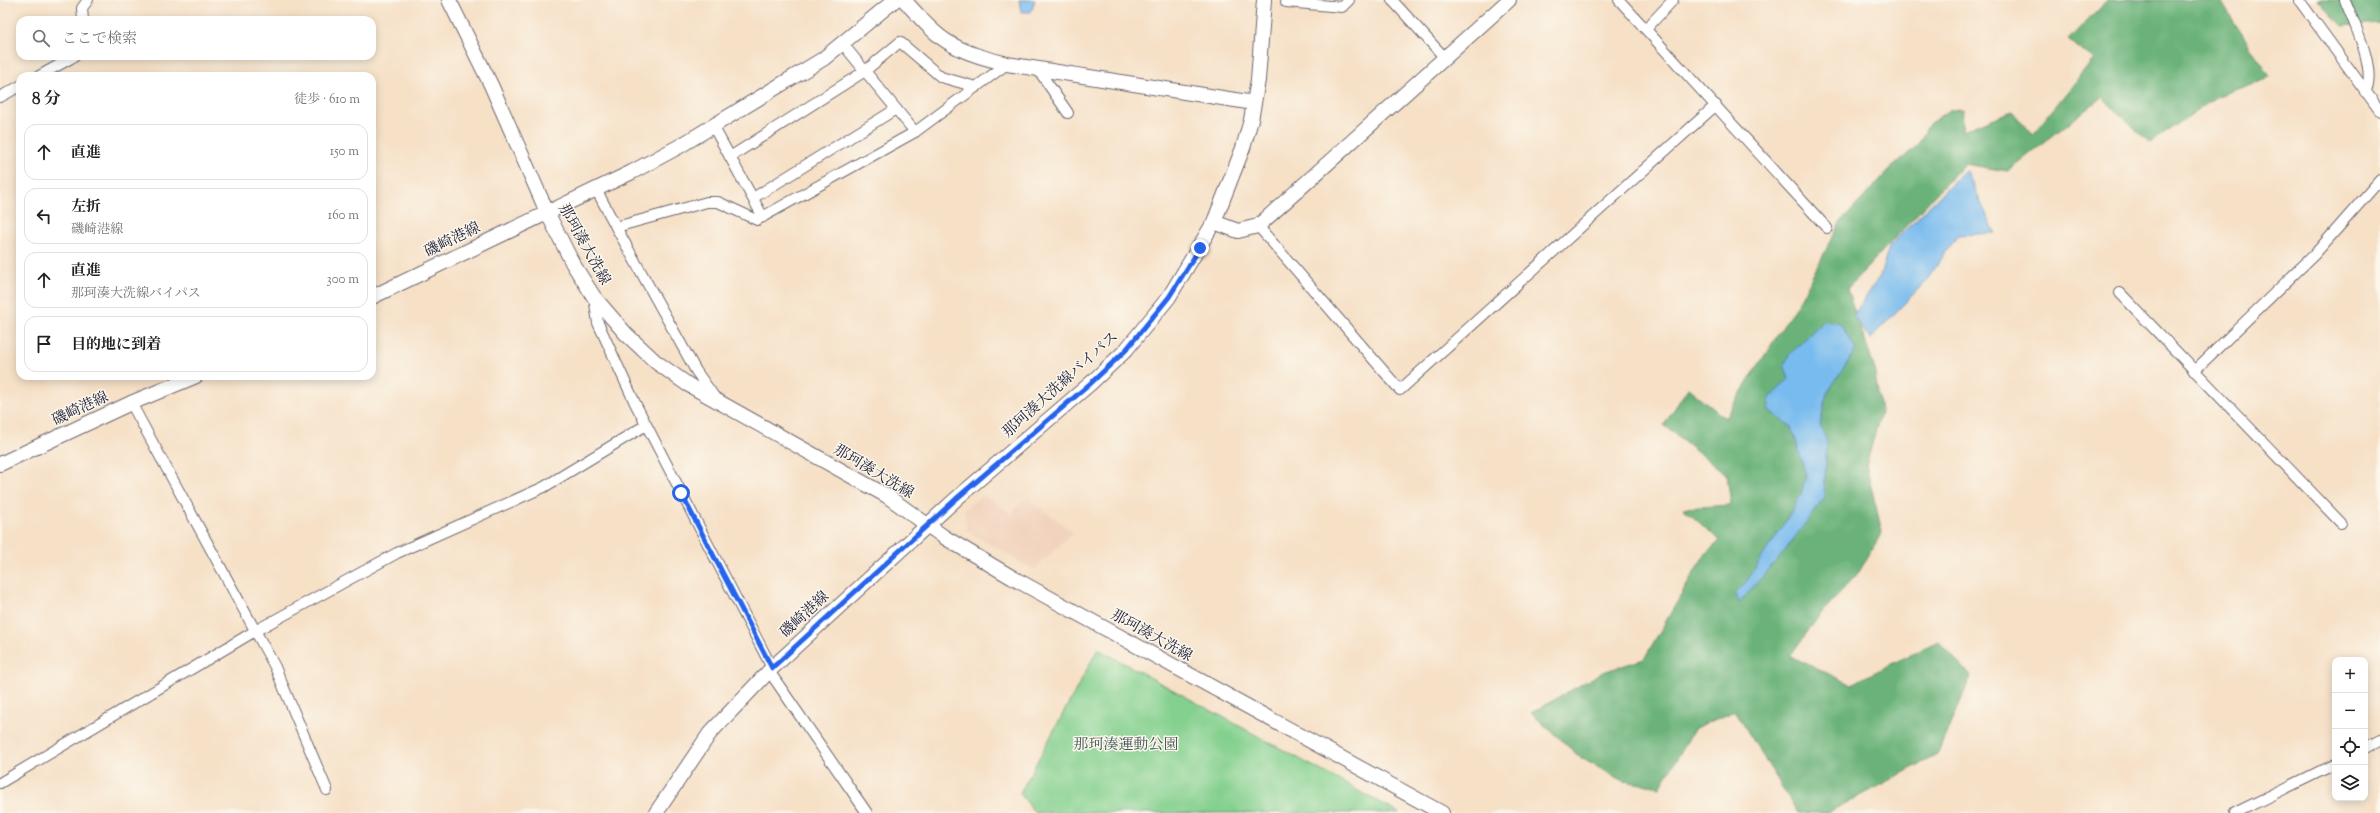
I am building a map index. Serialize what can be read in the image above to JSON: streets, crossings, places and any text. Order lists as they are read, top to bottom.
{
  "streets": {
    "main road": ["磯崎港線", "那珂湊大洗線", "那珂湊大洗線バイパス"]
  },
  "crossings": [
    ["磯崎港線", "那珂湊大洗線"],
    ["磯崎港線", "那珂湊大洗線バイパス"],
    ["那珂湊大洗線", "那珂湊大洗線バイパス"]
  ],
  "parks": ["那珂湊運動公園"],
  "page": {
    "search": "ここで検索",
    "heading": ["8 分", "徒歩 · 610 m"],
    "list": [
      ["直進", "150 m"],
      ["左折", "磯崎港線", "160 m"],
      ["直進", "那珂湊大洗線バイパス", "300 m"],
      "目的地に到着"
    ],
    "map_buttons": ["+", "−"]
  }
}
